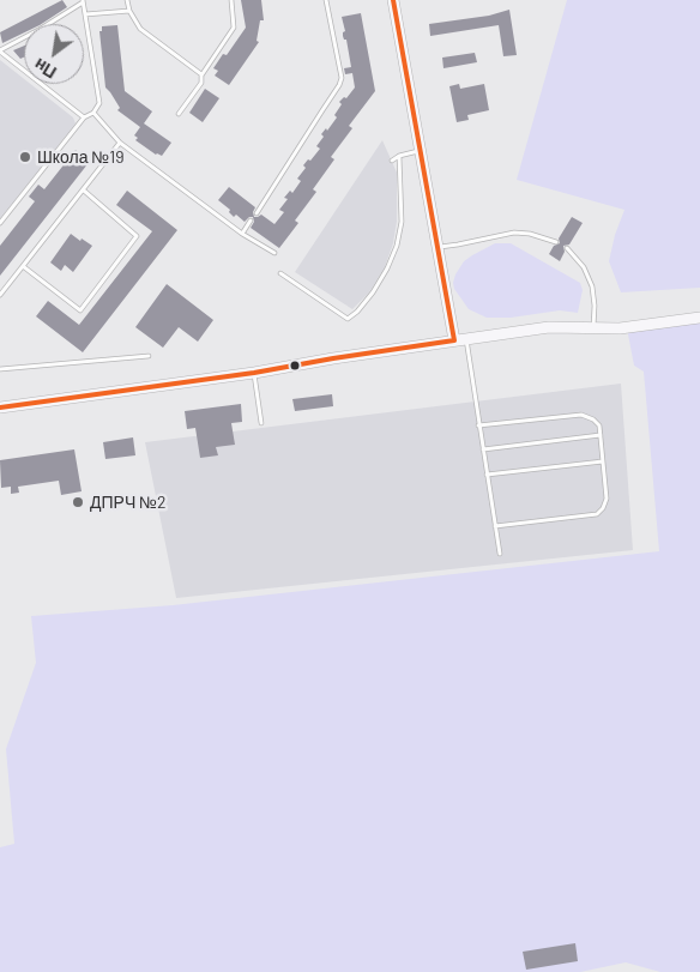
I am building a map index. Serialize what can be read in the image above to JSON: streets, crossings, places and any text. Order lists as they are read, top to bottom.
{
  "places": ["Школа №19", "ДПРЧ №2"],
  "north": "bottom left"
}
